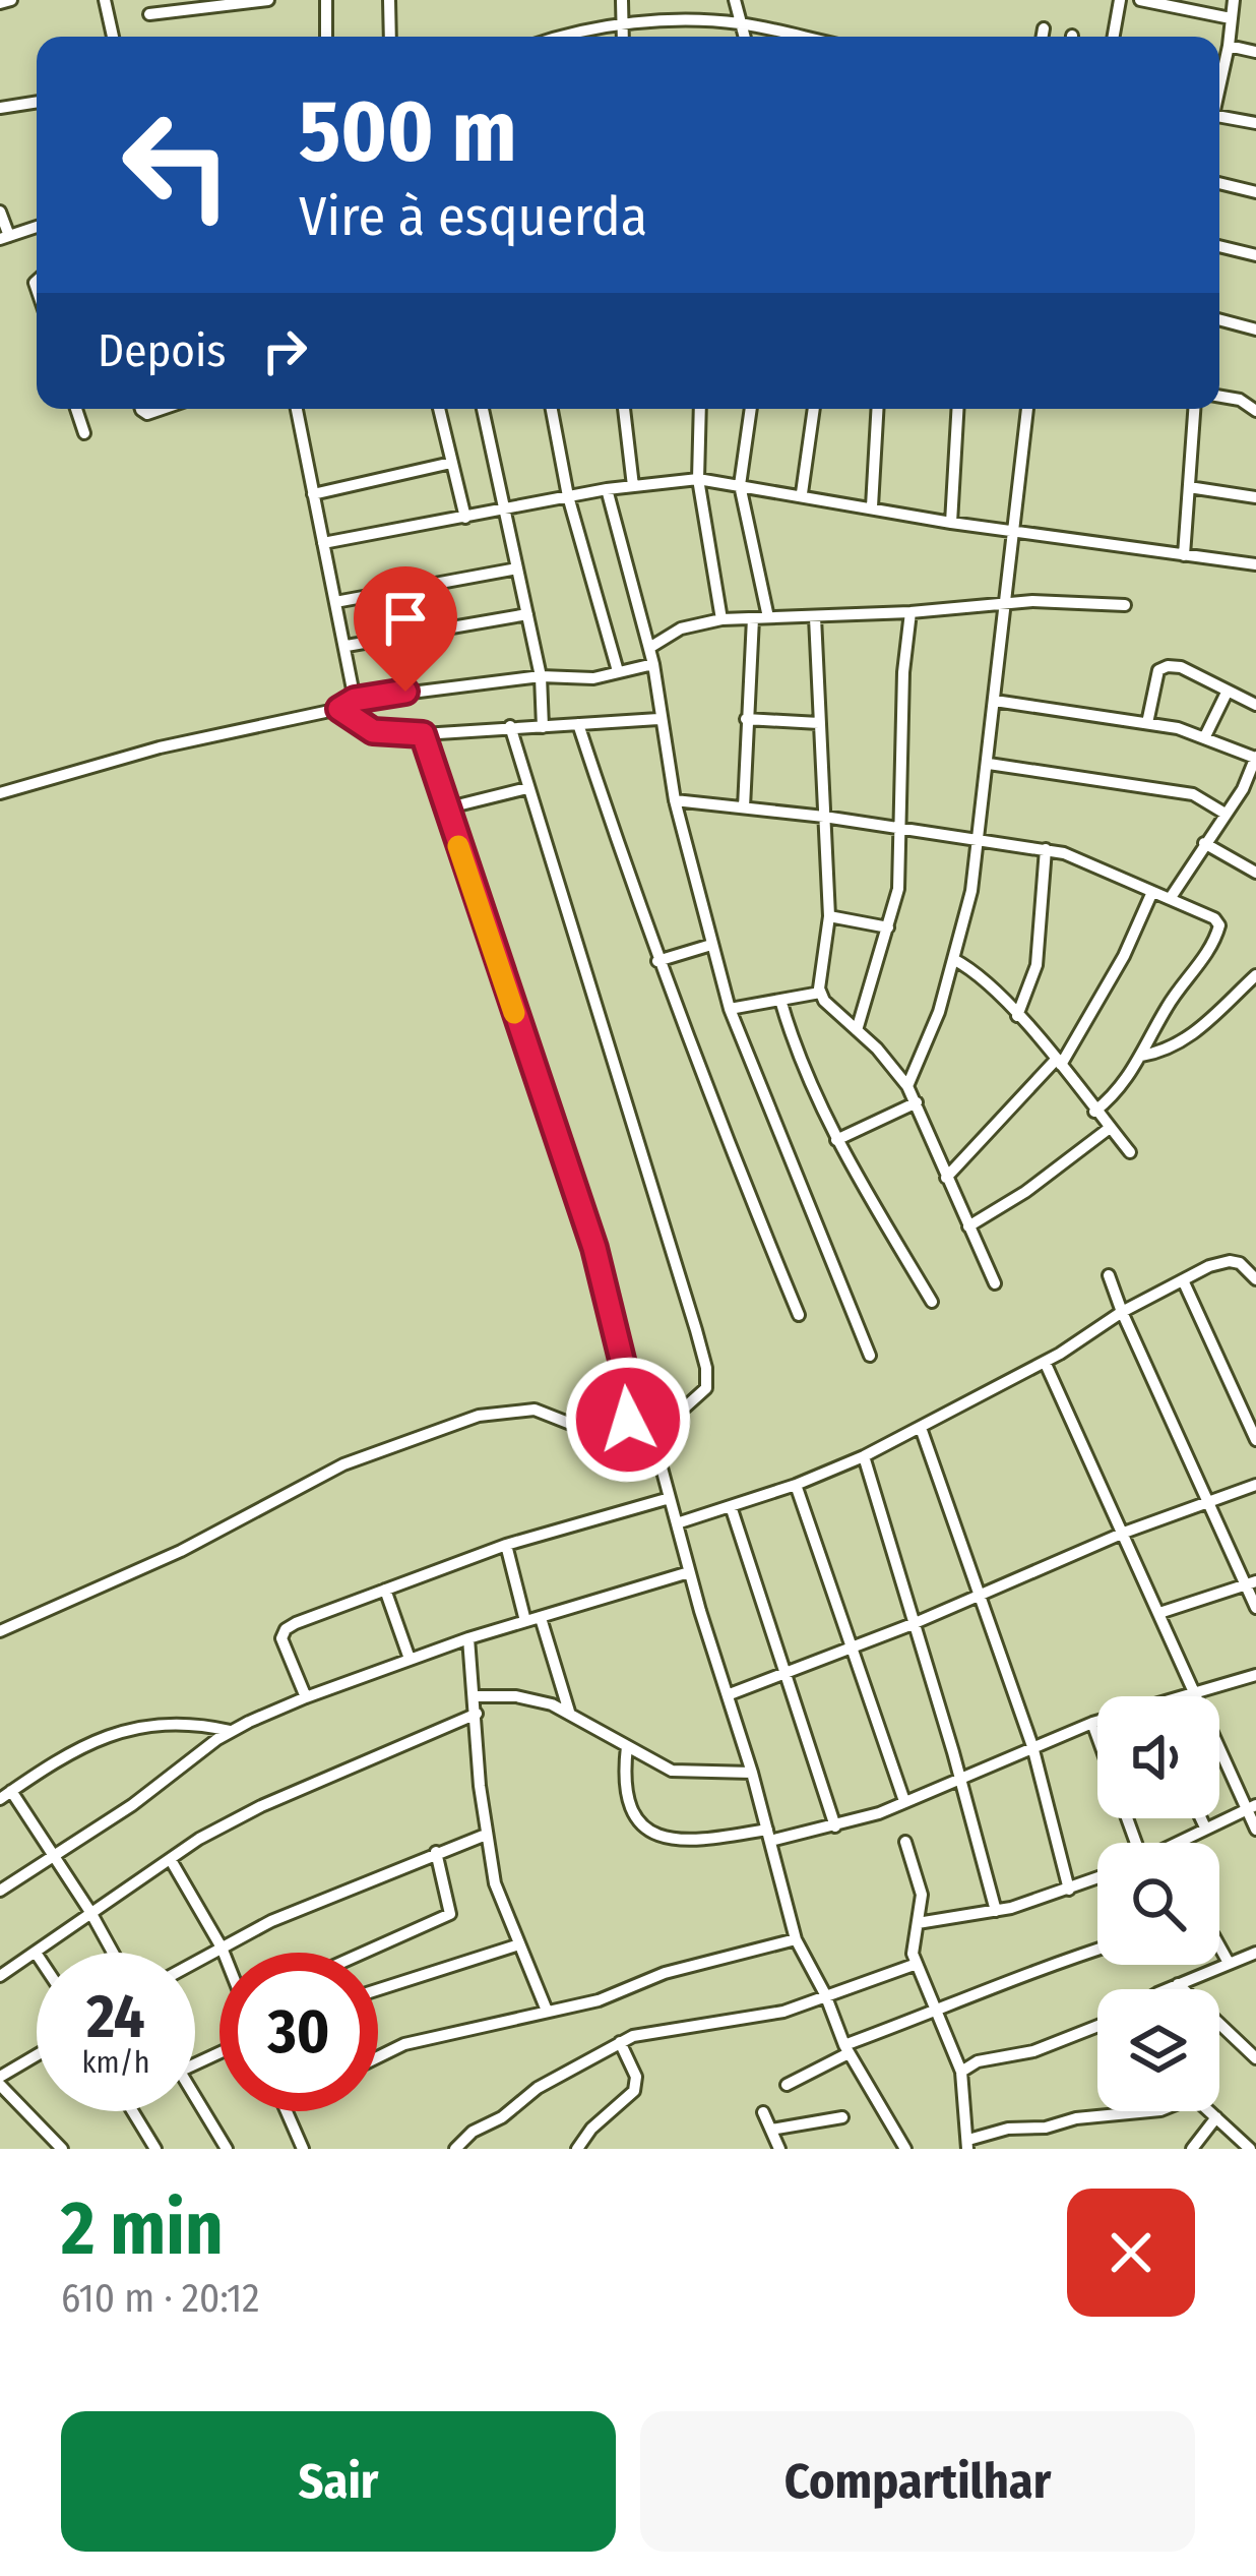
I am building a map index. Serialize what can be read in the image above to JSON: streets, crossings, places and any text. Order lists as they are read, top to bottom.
{
  "page": {
    "turn": ["500 m", "Vire à esquerda"],
    "then": "Depois",
    "speed": "24 km/h",
    "limit": "30",
    "heading": ["2 min", "610 m · 20:12"],
    "buttons": ["Sair", "Compartilhar"]
  }
}
